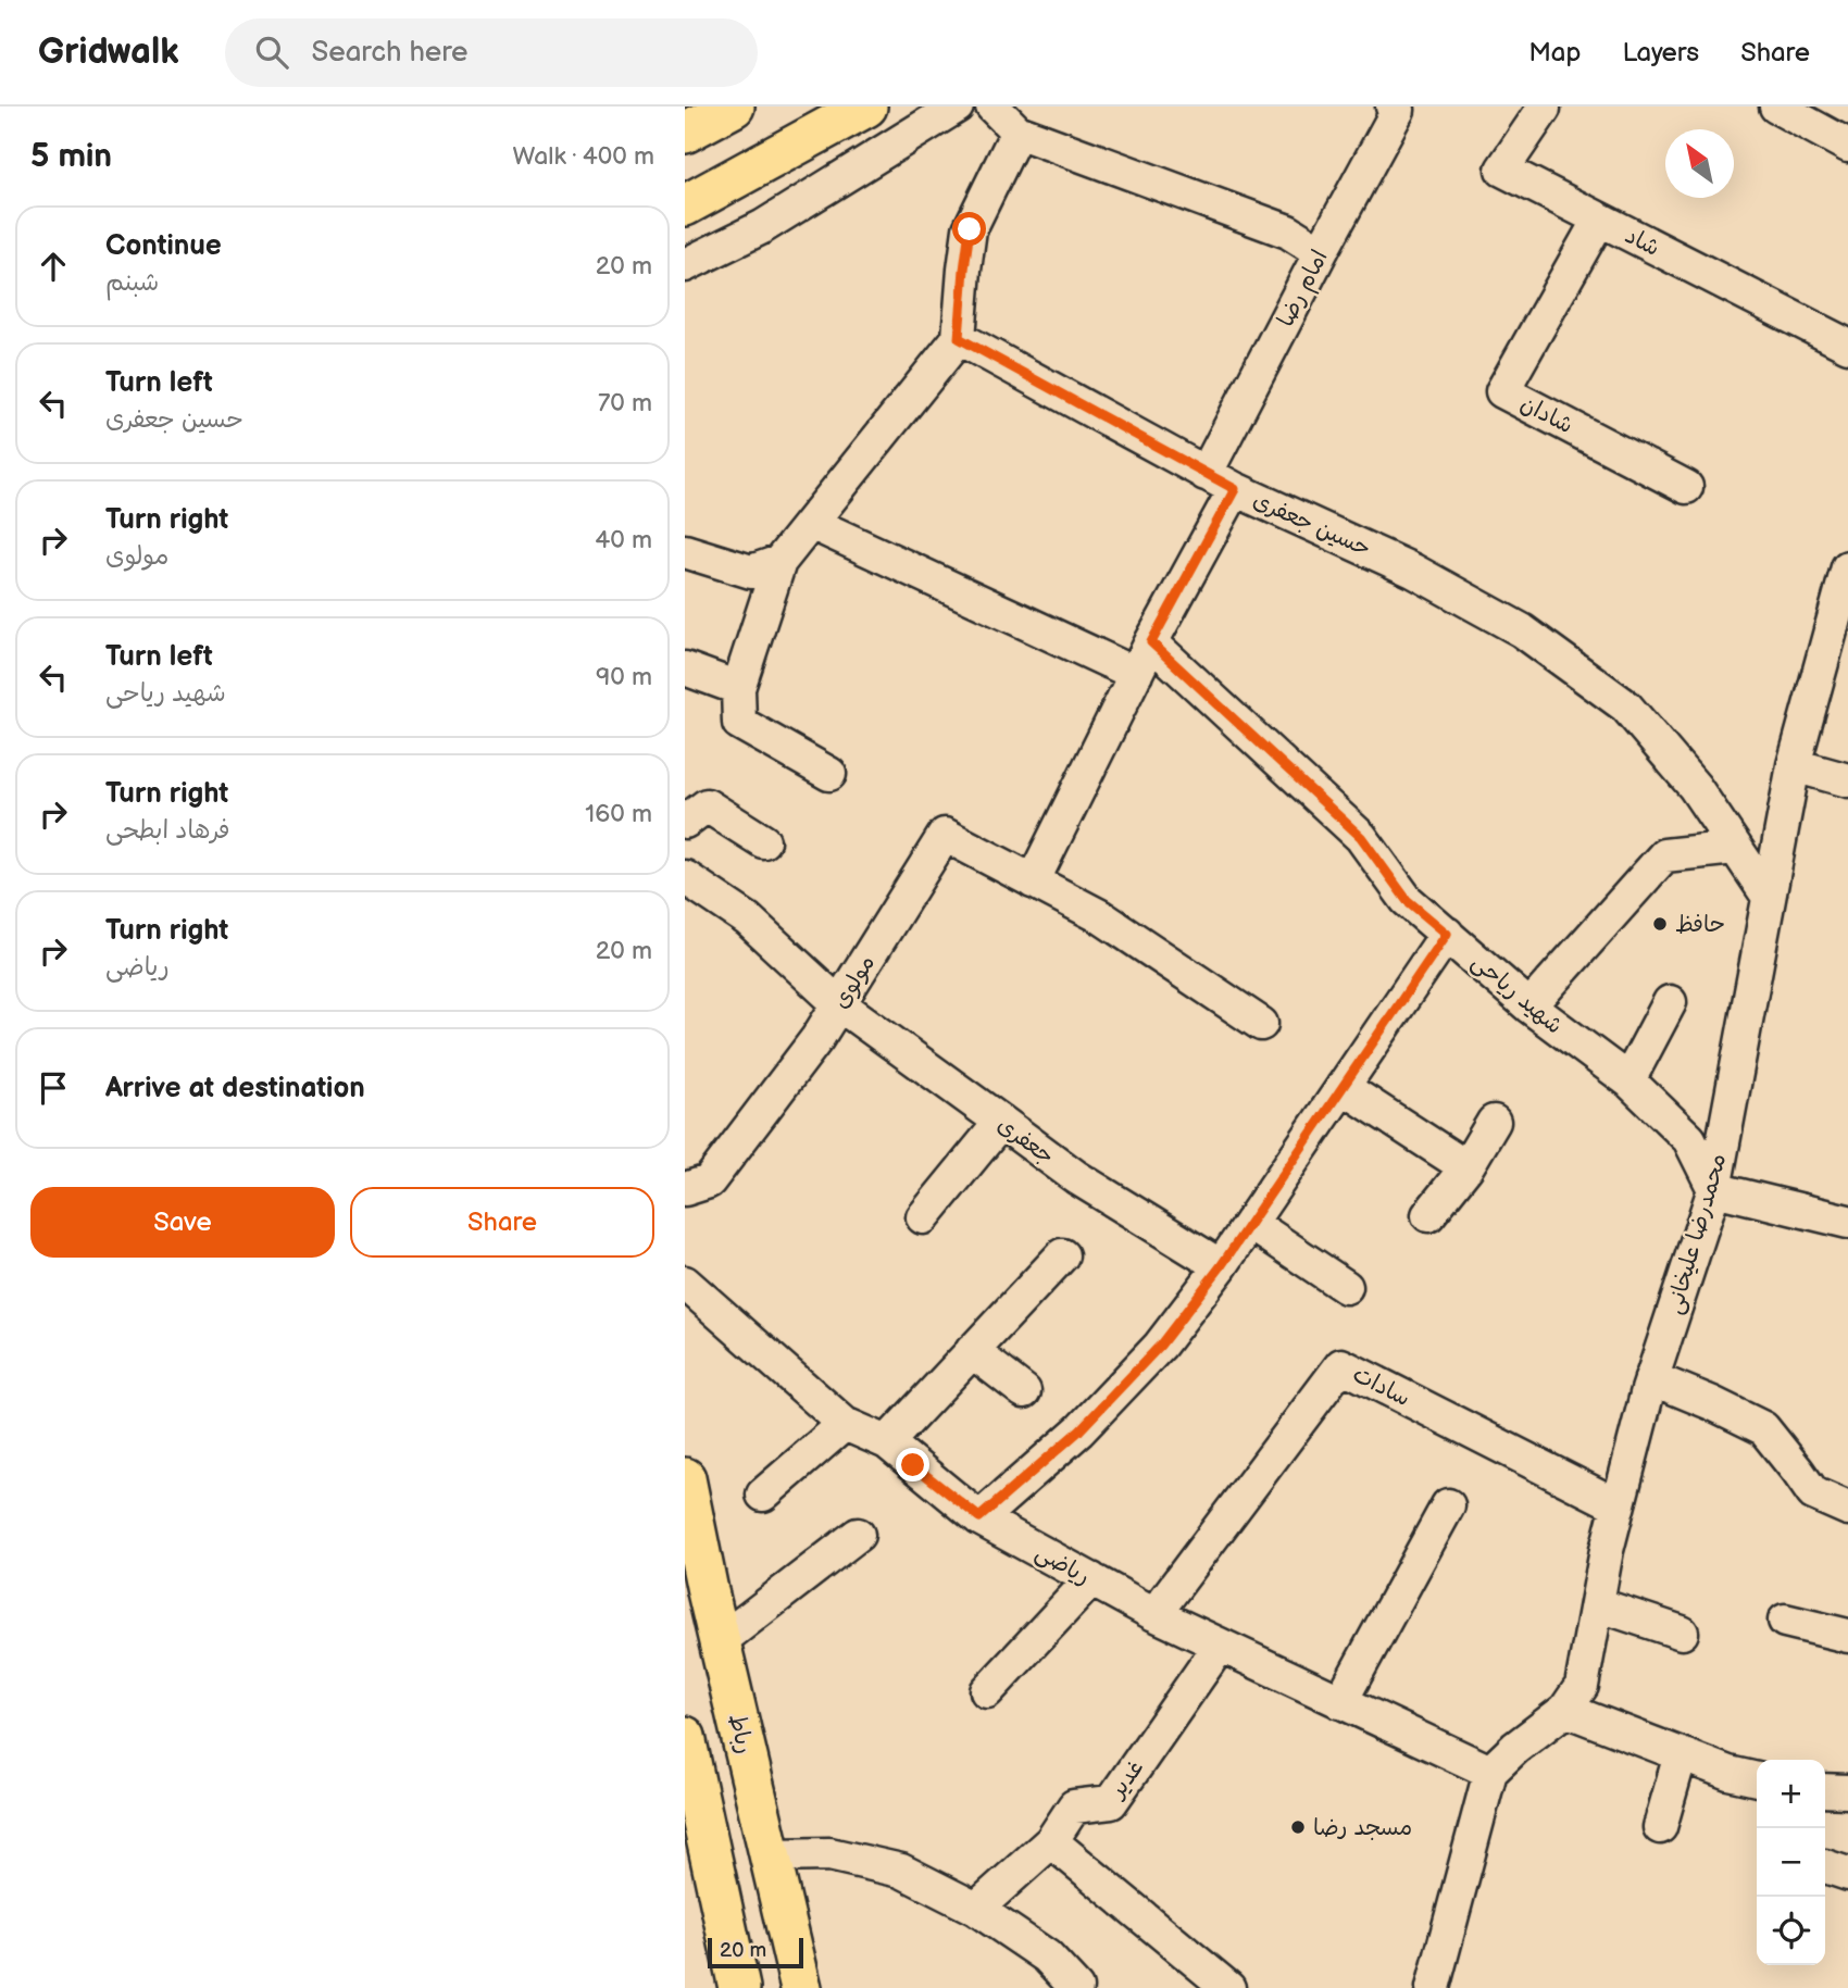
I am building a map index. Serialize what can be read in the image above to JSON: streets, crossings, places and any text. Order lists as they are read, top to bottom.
{
  "streets": {
    "main road": ["رباط"],
    "street": [
      "شاد",
      "امام رضا",
      "شادان",
      "حسین جعفری",
      "مولوی",
      "شهید ریاحی",
      "جعفری",
      "محمدرضا علیخانی",
      "سادات",
      "ریاضی",
      "غدیر"
    ]
  },
  "crossings": [
    ["شاد", "شادان"],
    ["امام رضا", "حسین جعفری"],
    ["حسین جعفری", "محمدرضا علیخانی"],
    ["مولوی", "جعفری"],
    ["شهید ریاحی", "محمدرضا علیخانی"],
    ["محمدرضا علیخانی", "سادات"],
    ["محمدرضا علیخانی", "ریاضی"],
    ["سادات", "ریاضی"],
    ["ریاضی", "غدیر"]
  ],
  "places": ["حافظ", "مسجد رضا"],
  "scale_bar": "20 m",
  "north": "top left",
  "page": {
    "header": "Gridwalk",
    "search": "Search here",
    "nav": ["Map", "Layers", "Share"],
    "heading": ["5 min", "Walk · 400 m"],
    "list": [
      ["Continue", "شبنم", "20 m"],
      ["Turn left", "حسین جعفری", "70 m"],
      ["Turn right", "مولوی", "40 m"],
      ["Turn left", "شهید ریاحی", "90 m"],
      ["Turn right", "فرهاد ابطحی", "160 m"],
      ["Turn right", "ریاضی", "20 m"],
      "Arrive at destination"
    ],
    "buttons": ["Save", "Share"],
    "map_buttons": ["+", "−"],
    "scale": "20 m"
  }
}
